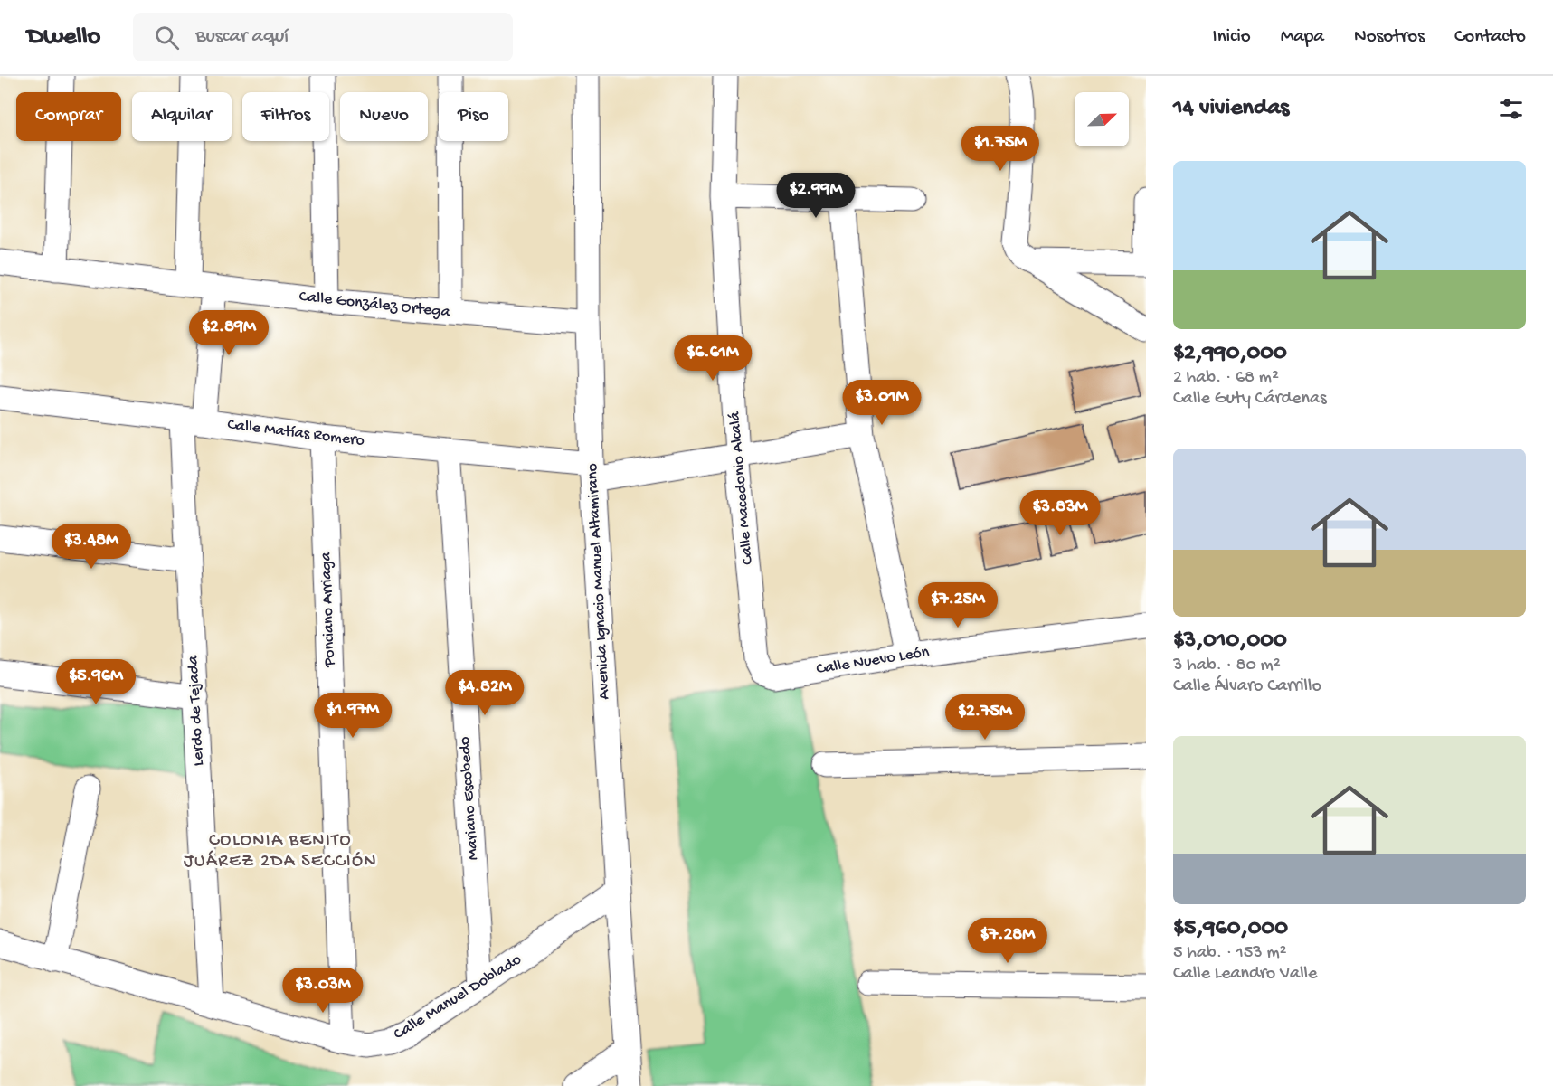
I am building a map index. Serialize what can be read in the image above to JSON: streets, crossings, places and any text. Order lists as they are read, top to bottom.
{
  "streets": {
    "street": [
      "Calle González Ortega",
      "Calle Matías Romero",
      "Calle Macedonio Alcalá",
      "Avenida Ignacio Manuel Altamirano",
      "Ponciano Arriaga",
      "Calle Nuevo León",
      "Lerdo de Tejada",
      "Mariano Escobedo",
      "Calle Manuel Doblado"
    ]
  },
  "crossings": [
    ["Calle González Ortega", "Avenida Ignacio Manuel Altamirano"],
    ["Calle González Ortega", "Lerdo de Tejada"],
    ["Calle Matías Romero", "Calle Macedonio Alcalá"],
    ["Calle Matías Romero", "Avenida Ignacio Manuel Altamirano"],
    ["Calle Matías Romero", "Ponciano Arriaga"],
    ["Calle Matías Romero", "Lerdo de Tejada"],
    ["Calle Matías Romero", "Mariano Escobedo"],
    ["Calle Macedonio Alcalá", "Calle Nuevo León"],
    ["Avenida Ignacio Manuel Altamirano", "Calle Manuel Doblado"],
    ["Ponciano Arriaga", "Calle Manuel Doblado"],
    ["Lerdo de Tejada", "Calle Manuel Doblado"],
    ["Mariano Escobedo", "Calle Manuel Doblado"]
  ],
  "districts": ["COLONIA BENITO JUÁREZ 2DA SECCIÓN"],
  "north": "top right",
  "page": {
    "header": "Dwello",
    "search": "Buscar aquí",
    "nav": [
      "Inicio",
      "Mapa",
      "Nosotros",
      "Contacto"
    ],
    "heading": "14 viviendas",
    "chip": [
      "Comprar",
      "Alquilar",
      "Filtros",
      "Nuevo",
      "Piso"
    ],
    "price": [
      "$1.75M",
      "$2.99M",
      "$2.89M",
      "$6.61M",
      "$3.01M",
      "$3.83M",
      "$3.48M",
      "$7.25M",
      "$5.96M",
      "$4.82M",
      "$1.97M",
      "$2.75M",
      "$7.28M",
      "$3.03M"
    ],
    "list": [
      {
        "name": "$2,990,000",
        "note": "2 hab. · 68 m² · Calle Guty Cárdenas"
      },
      {
        "name": "$3,010,000",
        "note": "3 hab. · 80 m² · Calle Álvaro Carrillo"
      },
      {
        "name": "$5,960,000",
        "note": "5 hab. · 153 m² · Calle Leandro Valle"
      }
    ]
  }
}
